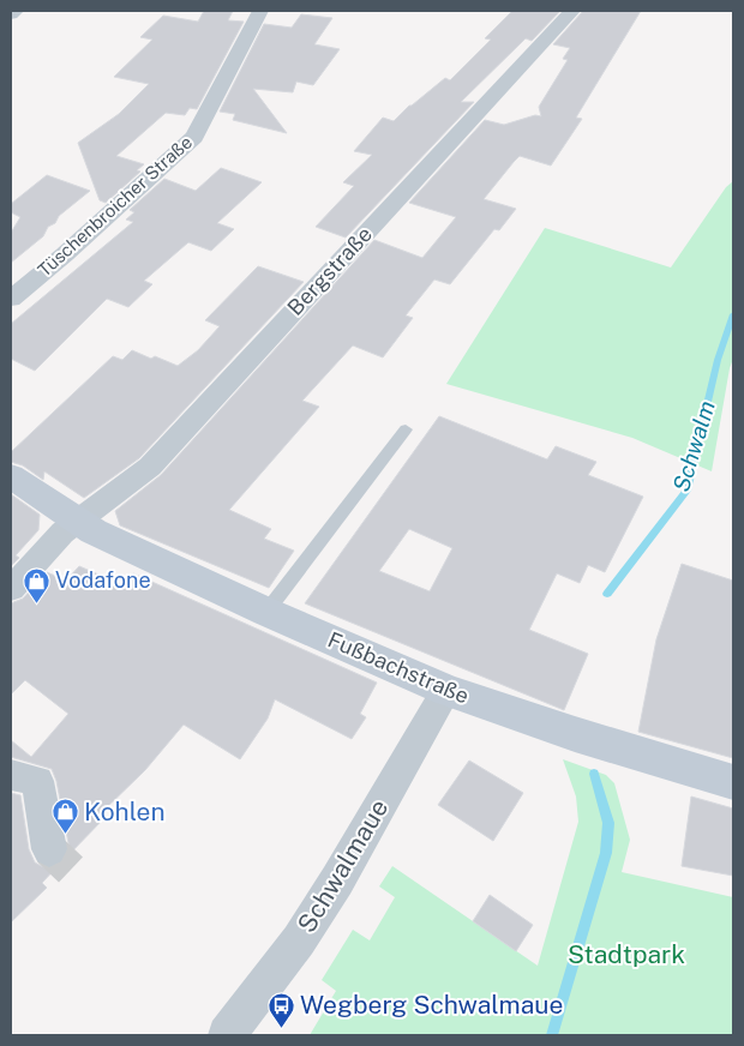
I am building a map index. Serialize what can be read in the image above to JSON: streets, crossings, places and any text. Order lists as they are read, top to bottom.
{
  "streets": {
    "street": [
      "Tüschenbroicher Straße",
      "Bergstraße",
      "Fußbachstraße",
      "Schwalmaue"
    ]
  },
  "crossings": [
    ["Bergstraße", "Fußbachstraße"],
    ["Fußbachstraße", "Schwalmaue"]
  ],
  "water": ["Schwalm"],
  "parks": ["Stadtpark"],
  "places": {
    "shop": ["Vodafone", "Kohlen"],
    "bus stop": ["Wegberg Schwalmaue"]
  }
}
